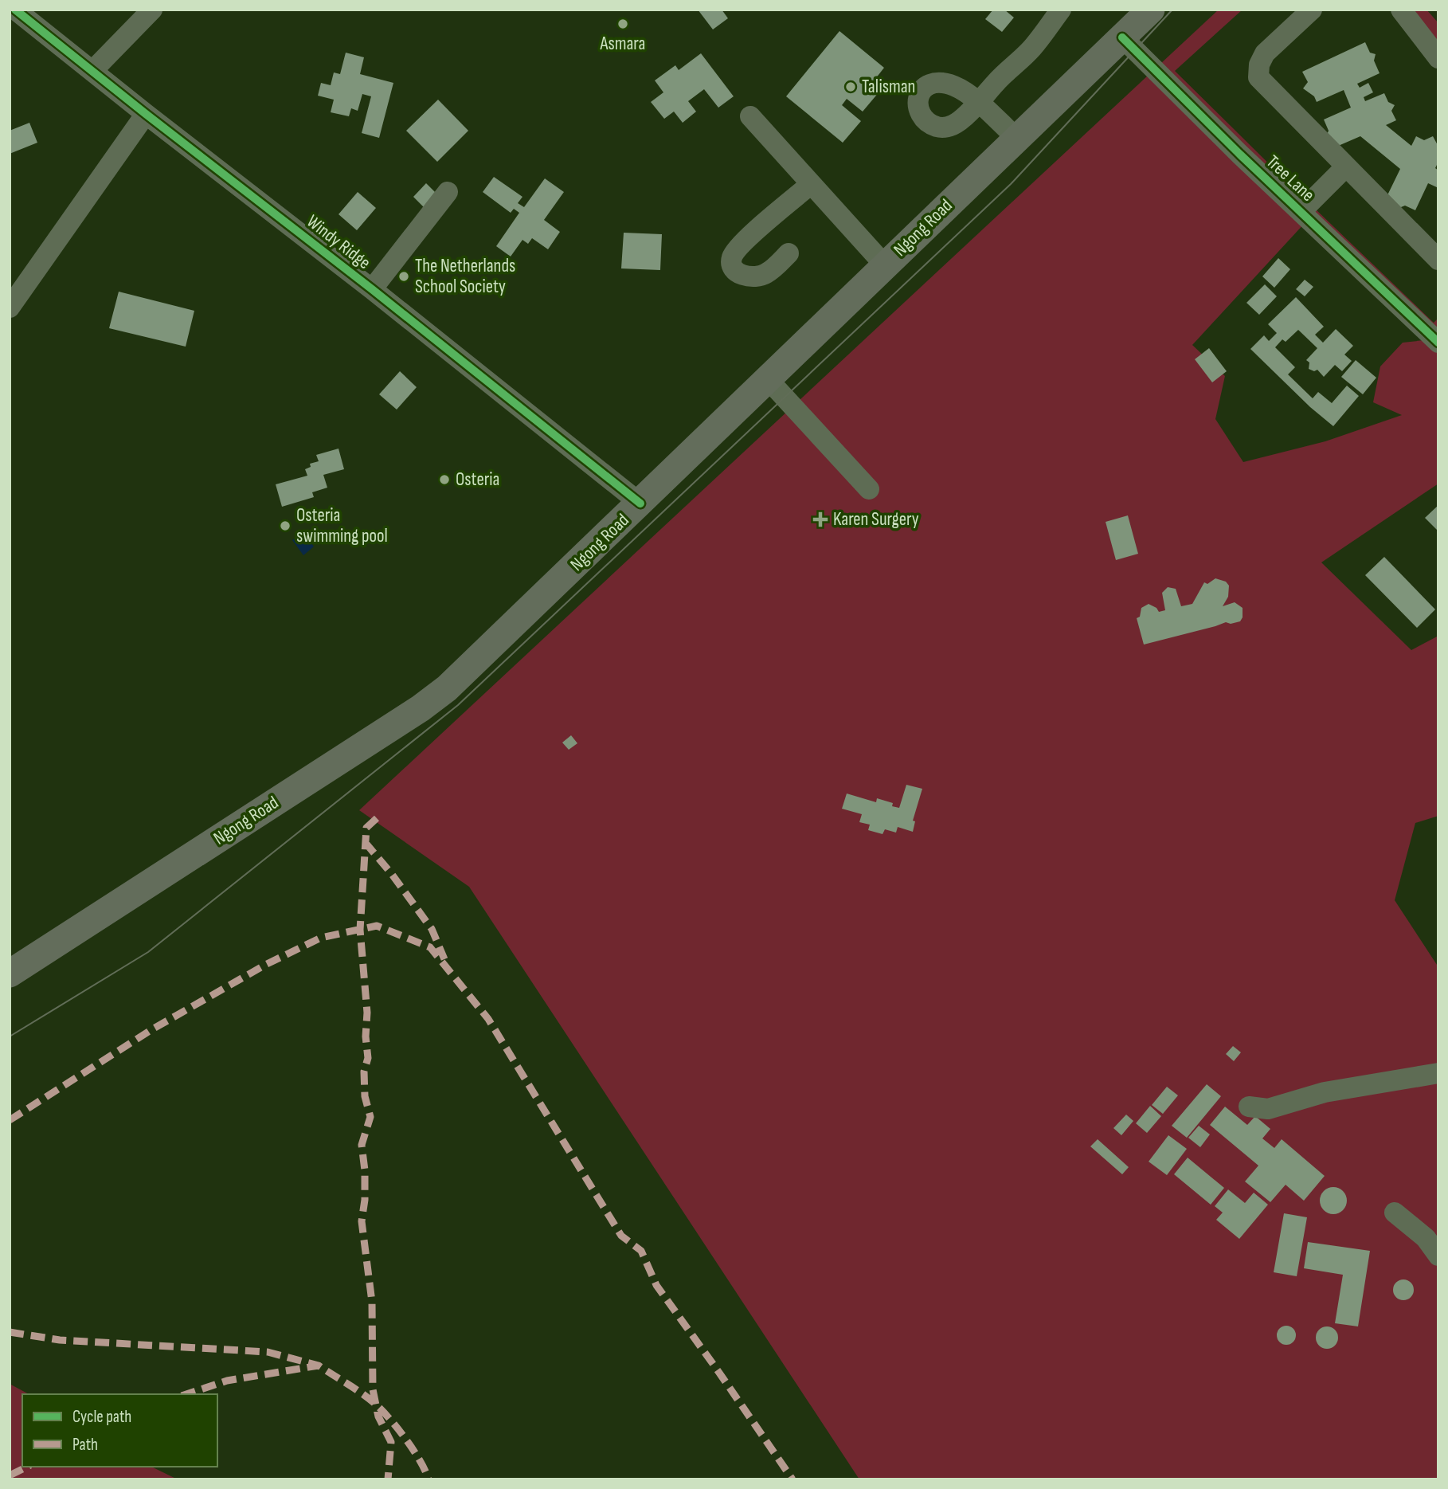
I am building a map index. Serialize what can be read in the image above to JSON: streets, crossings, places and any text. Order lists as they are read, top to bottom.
{
  "streets": {
    "main road": ["Ngong Road"],
    "street": ["Tree Lane", "Windy Ridge"]
  },
  "crossings": [
    ["Tree Lane", "Ngong Road"],
    ["Ngong Road", "Windy Ridge"]
  ],
  "places": {
    "other": [
      "Asmara",
      "Talisman",
      "The Netherlands School Society",
      "Osteria",
      "Osteria swimming pool"
    ],
    "health": ["Karen Surgery"]
  },
  "legend": ["Cycle path", "Path"]
}
